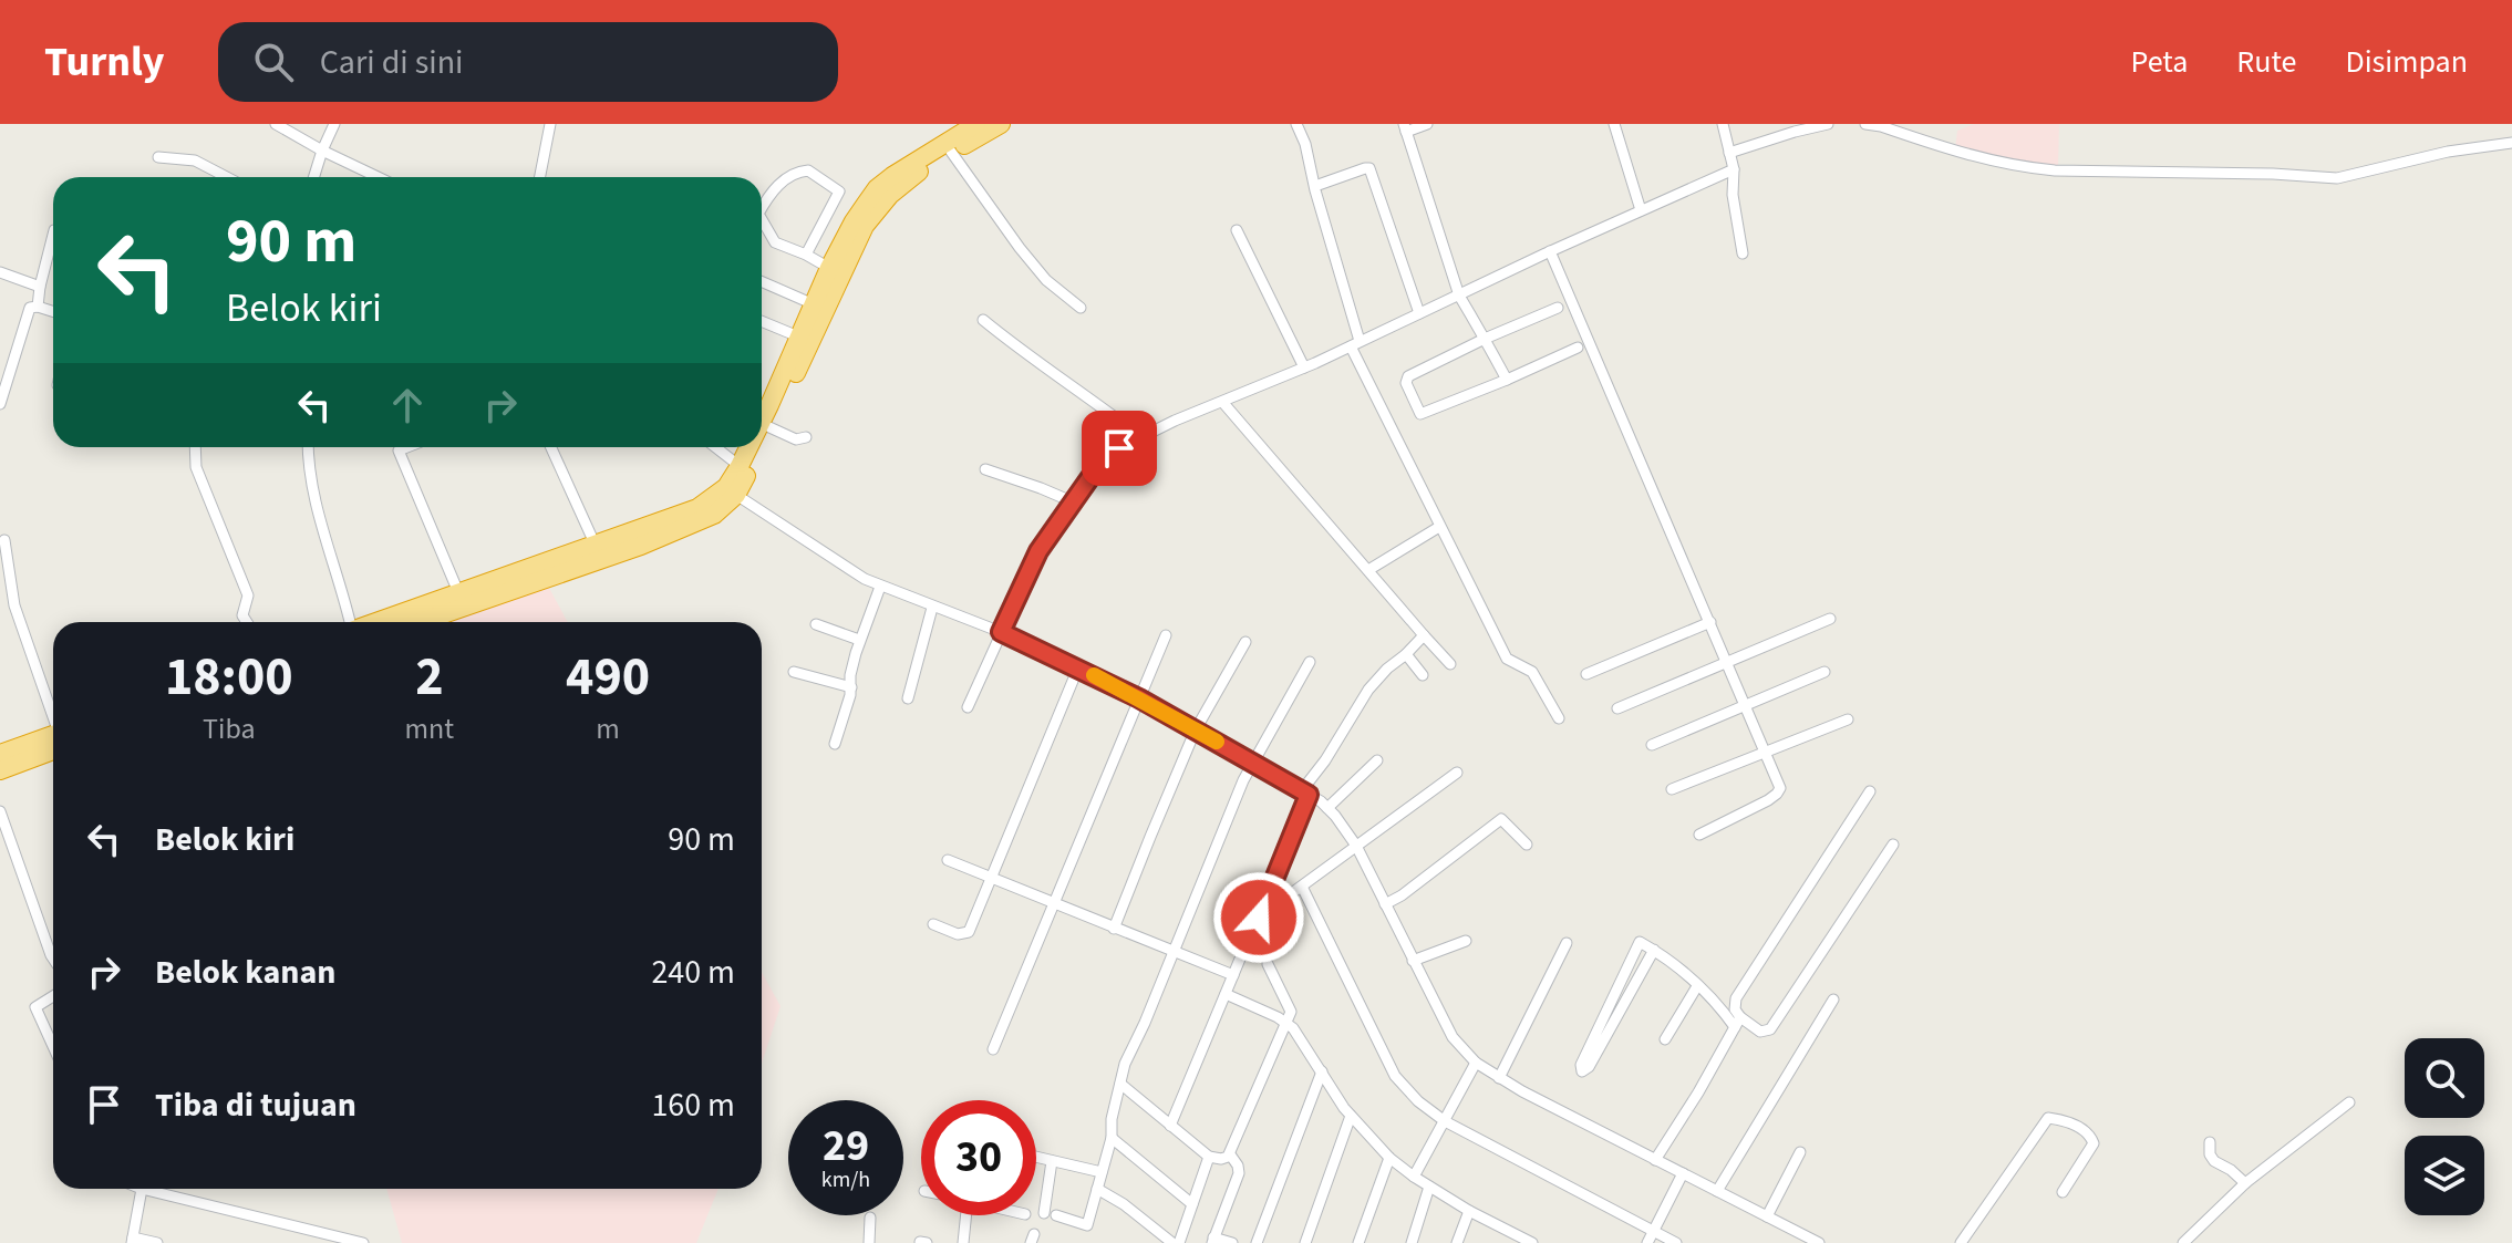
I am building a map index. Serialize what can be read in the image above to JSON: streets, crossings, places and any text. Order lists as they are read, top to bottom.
{
  "page": {
    "header": "Turnly",
    "search": "Cari di sini",
    "nav": ["Peta", "Rute", "Disimpan"],
    "turn": ["90 m", "Belok kiri"],
    "eta": [
      "18:00",
      "Tiba",
      "2",
      "mnt",
      "490",
      "m"
    ],
    "list": [
      {
        "name": "Belok kiri",
        "value": "90 m"
      },
      {
        "name": "Belok kanan",
        "value": "240 m"
      },
      {
        "name": "Tiba di tujuan",
        "value": "160 m"
      }
    ],
    "speed": "29 km/h",
    "limit": "30"
  }
}
